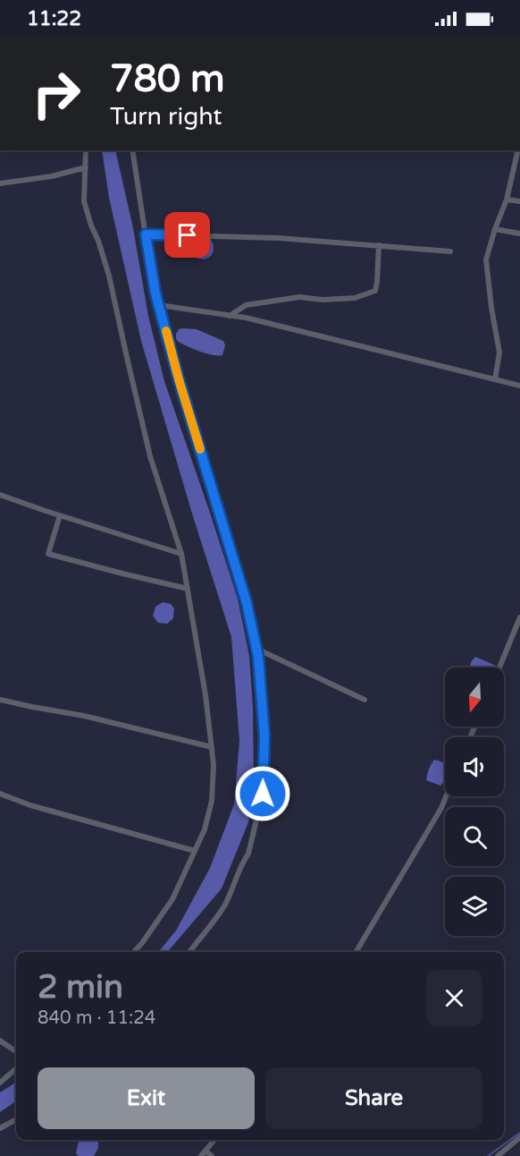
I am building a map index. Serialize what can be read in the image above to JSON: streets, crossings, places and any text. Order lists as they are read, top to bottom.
{
  "north": "bottom",
  "page": {
    "status": "11:22",
    "turn": ["780 m", "Turn right"],
    "heading": ["2 min", "840 m · 11:24"],
    "buttons": ["Exit", "Share"]
  }
}
